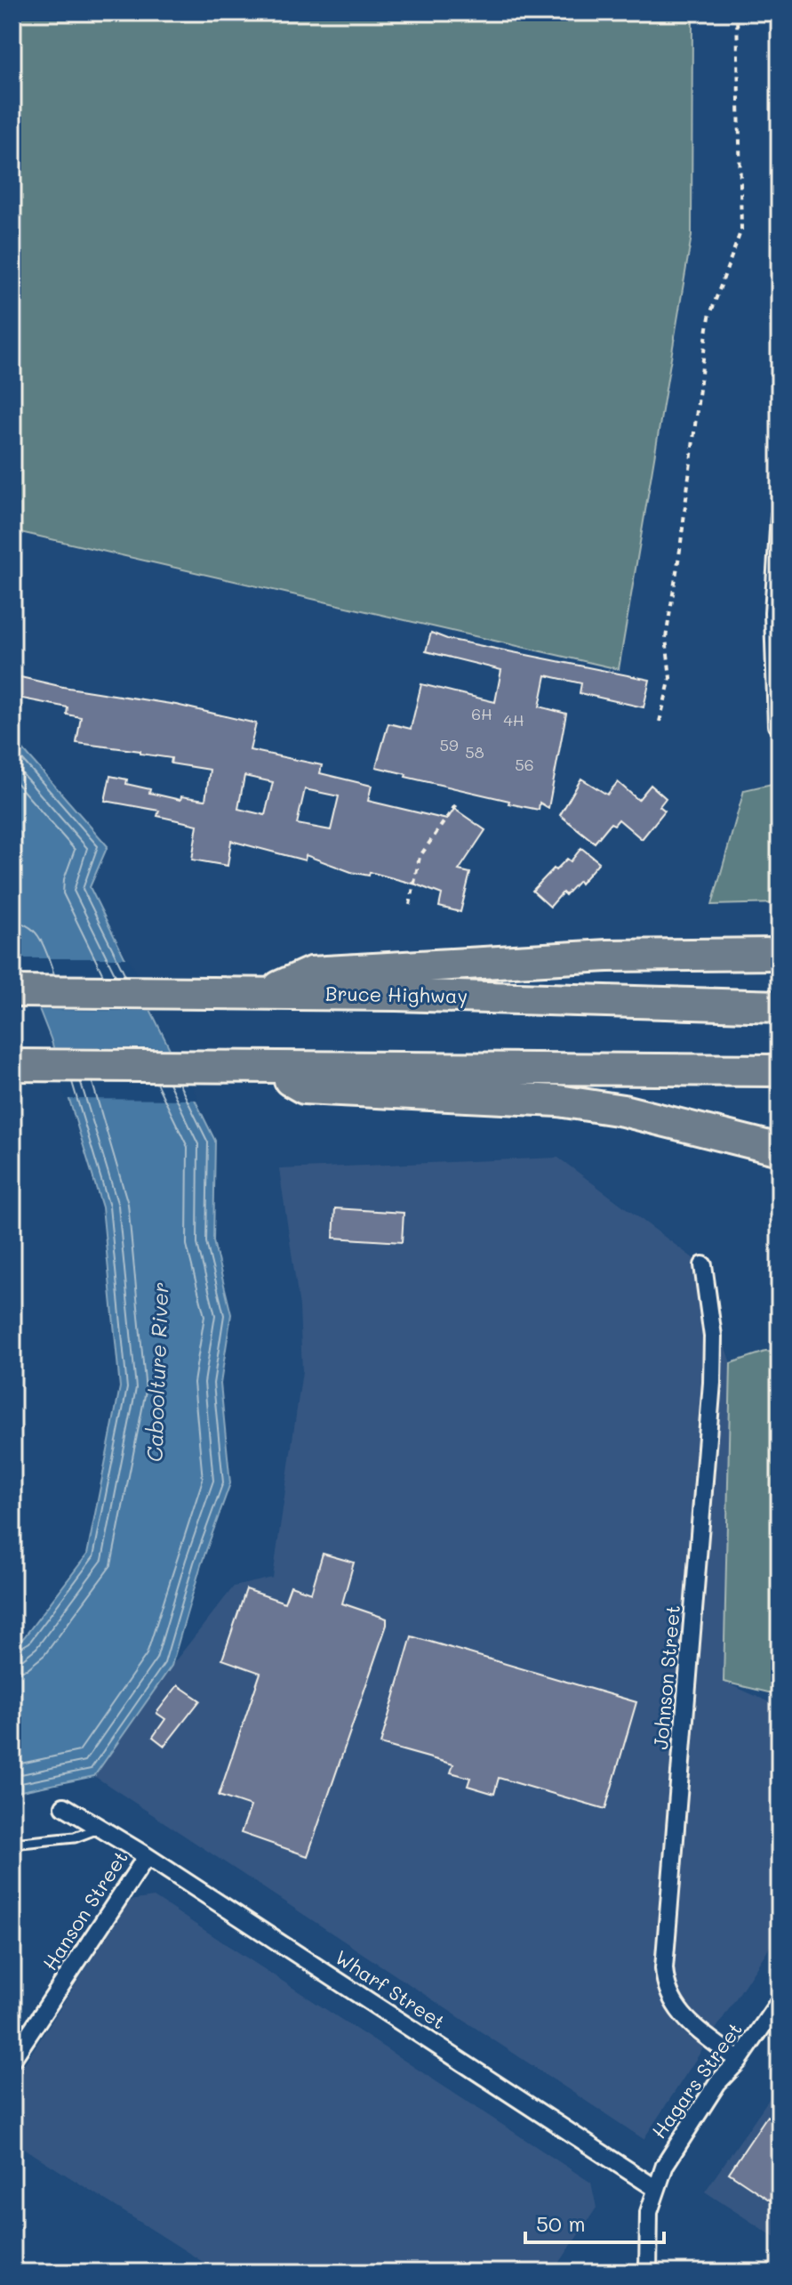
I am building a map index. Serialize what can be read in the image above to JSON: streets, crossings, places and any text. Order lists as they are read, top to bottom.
{
  "streets": {
    "highway": ["Bruce Highway"],
    "street": [
      "Johnson Street",
      "Hanson Street",
      "Wharf Street",
      "Hagars Street"
    ]
  },
  "crossings": [
    ["Johnson Street", "Hagars Street"],
    ["Hanson Street", "Wharf Street"],
    ["Wharf Street", "Hagars Street"]
  ],
  "water": ["Caboolture River"],
  "house_numbers": [
    "6H",
    "4H",
    "59",
    "58",
    "56"
  ],
  "scale_bar": "50 m"
}
